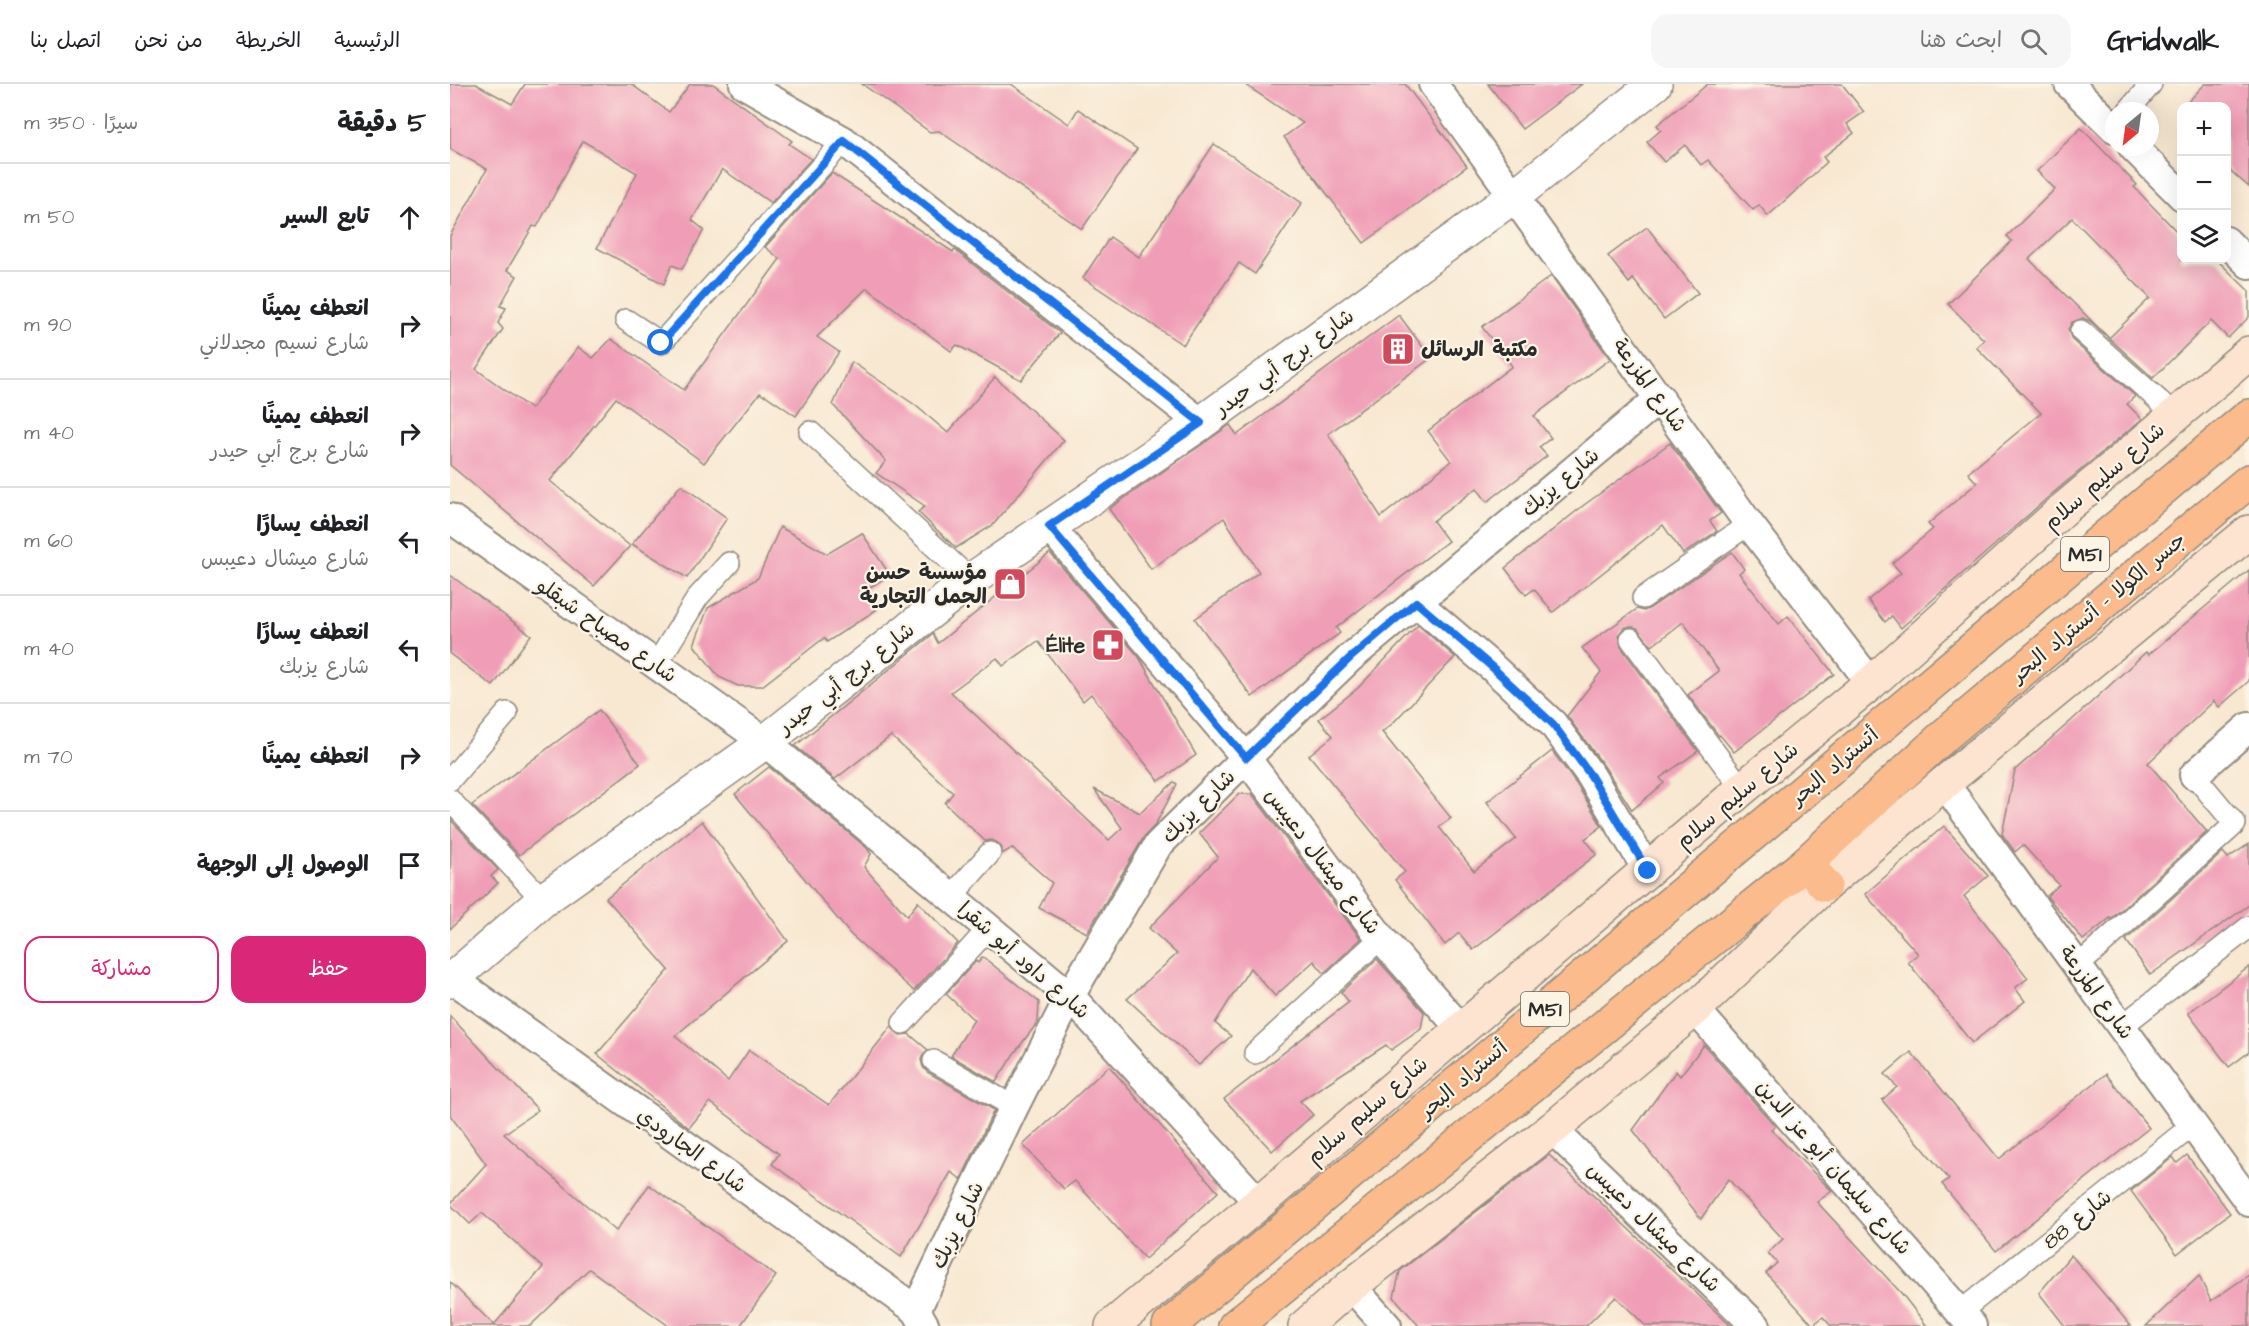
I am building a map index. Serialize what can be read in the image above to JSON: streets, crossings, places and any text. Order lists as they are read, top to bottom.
{
  "streets": {
    "highway": ["M51", "جسر الكولا - أتستراد البحر", "أتستراد البحر"],
    "main road": ["شارع سليم سلام"],
    "street": [
      "شارع برج أبي حيدر",
      "شارع المزرعة",
      "شارع يزبك",
      "شارع مصباح شبقلو",
      "شارع ميشال دعيبس",
      "شارع داود أبو شقرا",
      "شارع الجارودي",
      "شارع سليمان أبو عز الدين",
      "شارع 88"
    ]
  },
  "crossings": [
    ["شارع برج أبي حيدر", "شارع المزرعة"],
    ["شارع برج أبي حيدر", "شارع مصباح شبقلو"],
    ["شارع برج أبي حيدر", "شارع ميشال دعيبس"],
    ["شارع برج أبي حيدر", "شارع داود أبو شقرا"],
    ["شارع برج أبي حيدر", "شارع الجارودي"],
    ["شارع المزرعة", "شارع سليم سلام"],
    ["شارع المزرعة", "شارع يزبك"],
    ["شارع المزرعة", "شارع 88"],
    ["شارع سليم سلام", "شارع ميشال دعيبس"],
    ["شارع سليم سلام", "شارع داود أبو شقرا"],
    ["شارع يزبك", "شارع ميشال دعيبس"],
    ["شارع يزبك", "شارع داود أبو شقرا"],
    ["شارع يزبك", "شارع الجارودي"],
    ["M51", "جسر الكولا - أتستراد البحر"],
    ["شارع مصباح شبقلو", "شارع داود أبو شقرا"],
    ["شارع سليمان أبو عز الدين", "شارع 88"]
  ],
  "places": {
    "building": ["مكتبة الرسائل"],
    "shop": ["مؤسسة حسن الجمل التجارية"],
    "pharmacy": ["Élite"]
  },
  "north": "bottom left",
  "page": {
    "header": "Gridwalk",
    "search": "ابحث هنا",
    "nav": [
      "الرئيسية",
      "الخريطة",
      "من نحن",
      "اتصل بنا"
    ],
    "heading": ["5 دقيقة", "سيرًا · 350 m"],
    "map_buttons": ["+", "−"],
    "list": [
      ["تابع السير", "50 m"],
      ["انعطف يمينًا", "شارع نسيم مجدلاني", "90 m"],
      ["انعطف يمينًا", "شارع برج أبي حيدر", "40 m"],
      ["انعطف يسارًا", "شارع ميشال دعيبس", "60 m"],
      ["انعطف يسارًا", "شارع يزبك", "40 m"],
      ["انعطف يمينًا", "70 m"],
      "الوصول إلى الوجهة"
    ],
    "buttons": ["حفظ", "مشاركة"]
  }
}
